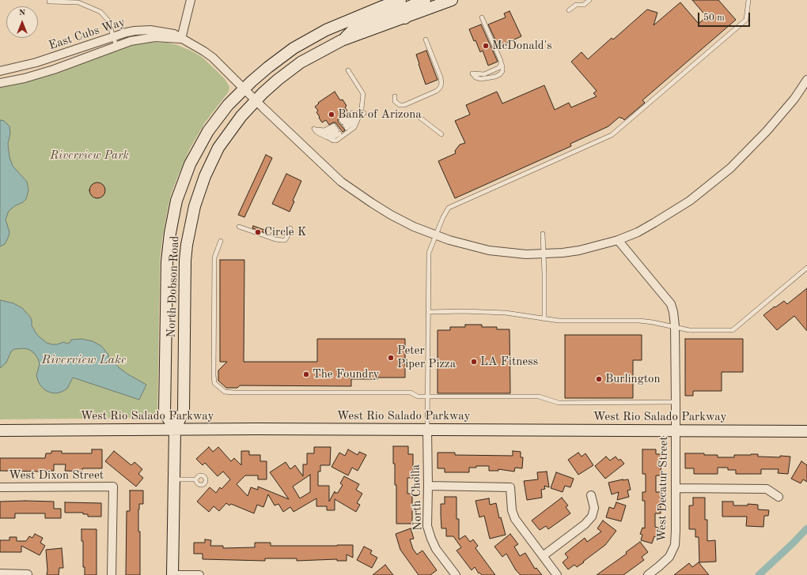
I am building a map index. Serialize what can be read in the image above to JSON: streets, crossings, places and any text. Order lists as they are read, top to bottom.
{
  "streets": {
    "main road": ["North Dobson Road", "West Rio Salado Parkway"],
    "street": [
      "East Cubs Way",
      "West Dixon Street",
      "West Decatur Street",
      "North Cholla"
    ]
  },
  "crossings": [
    ["East Cubs Way", "North Dobson Road"],
    ["East Cubs Way", "West Decatur Street"],
    ["North Dobson Road", "West Rio Salado Parkway"],
    ["West Rio Salado Parkway", "West Decatur Street"],
    ["West Rio Salado Parkway", "North Cholla"]
  ],
  "water": ["Riverview Lake"],
  "parks": ["Riverview Park"],
  "places": [
    "McDonald's",
    "Bank of Arizona",
    "Circle K",
    "Peter Piper Pizza",
    "LA Fitness",
    "The Foundry",
    "Burlington"
  ],
  "scale_bar": "50 m",
  "north": "top"
}
